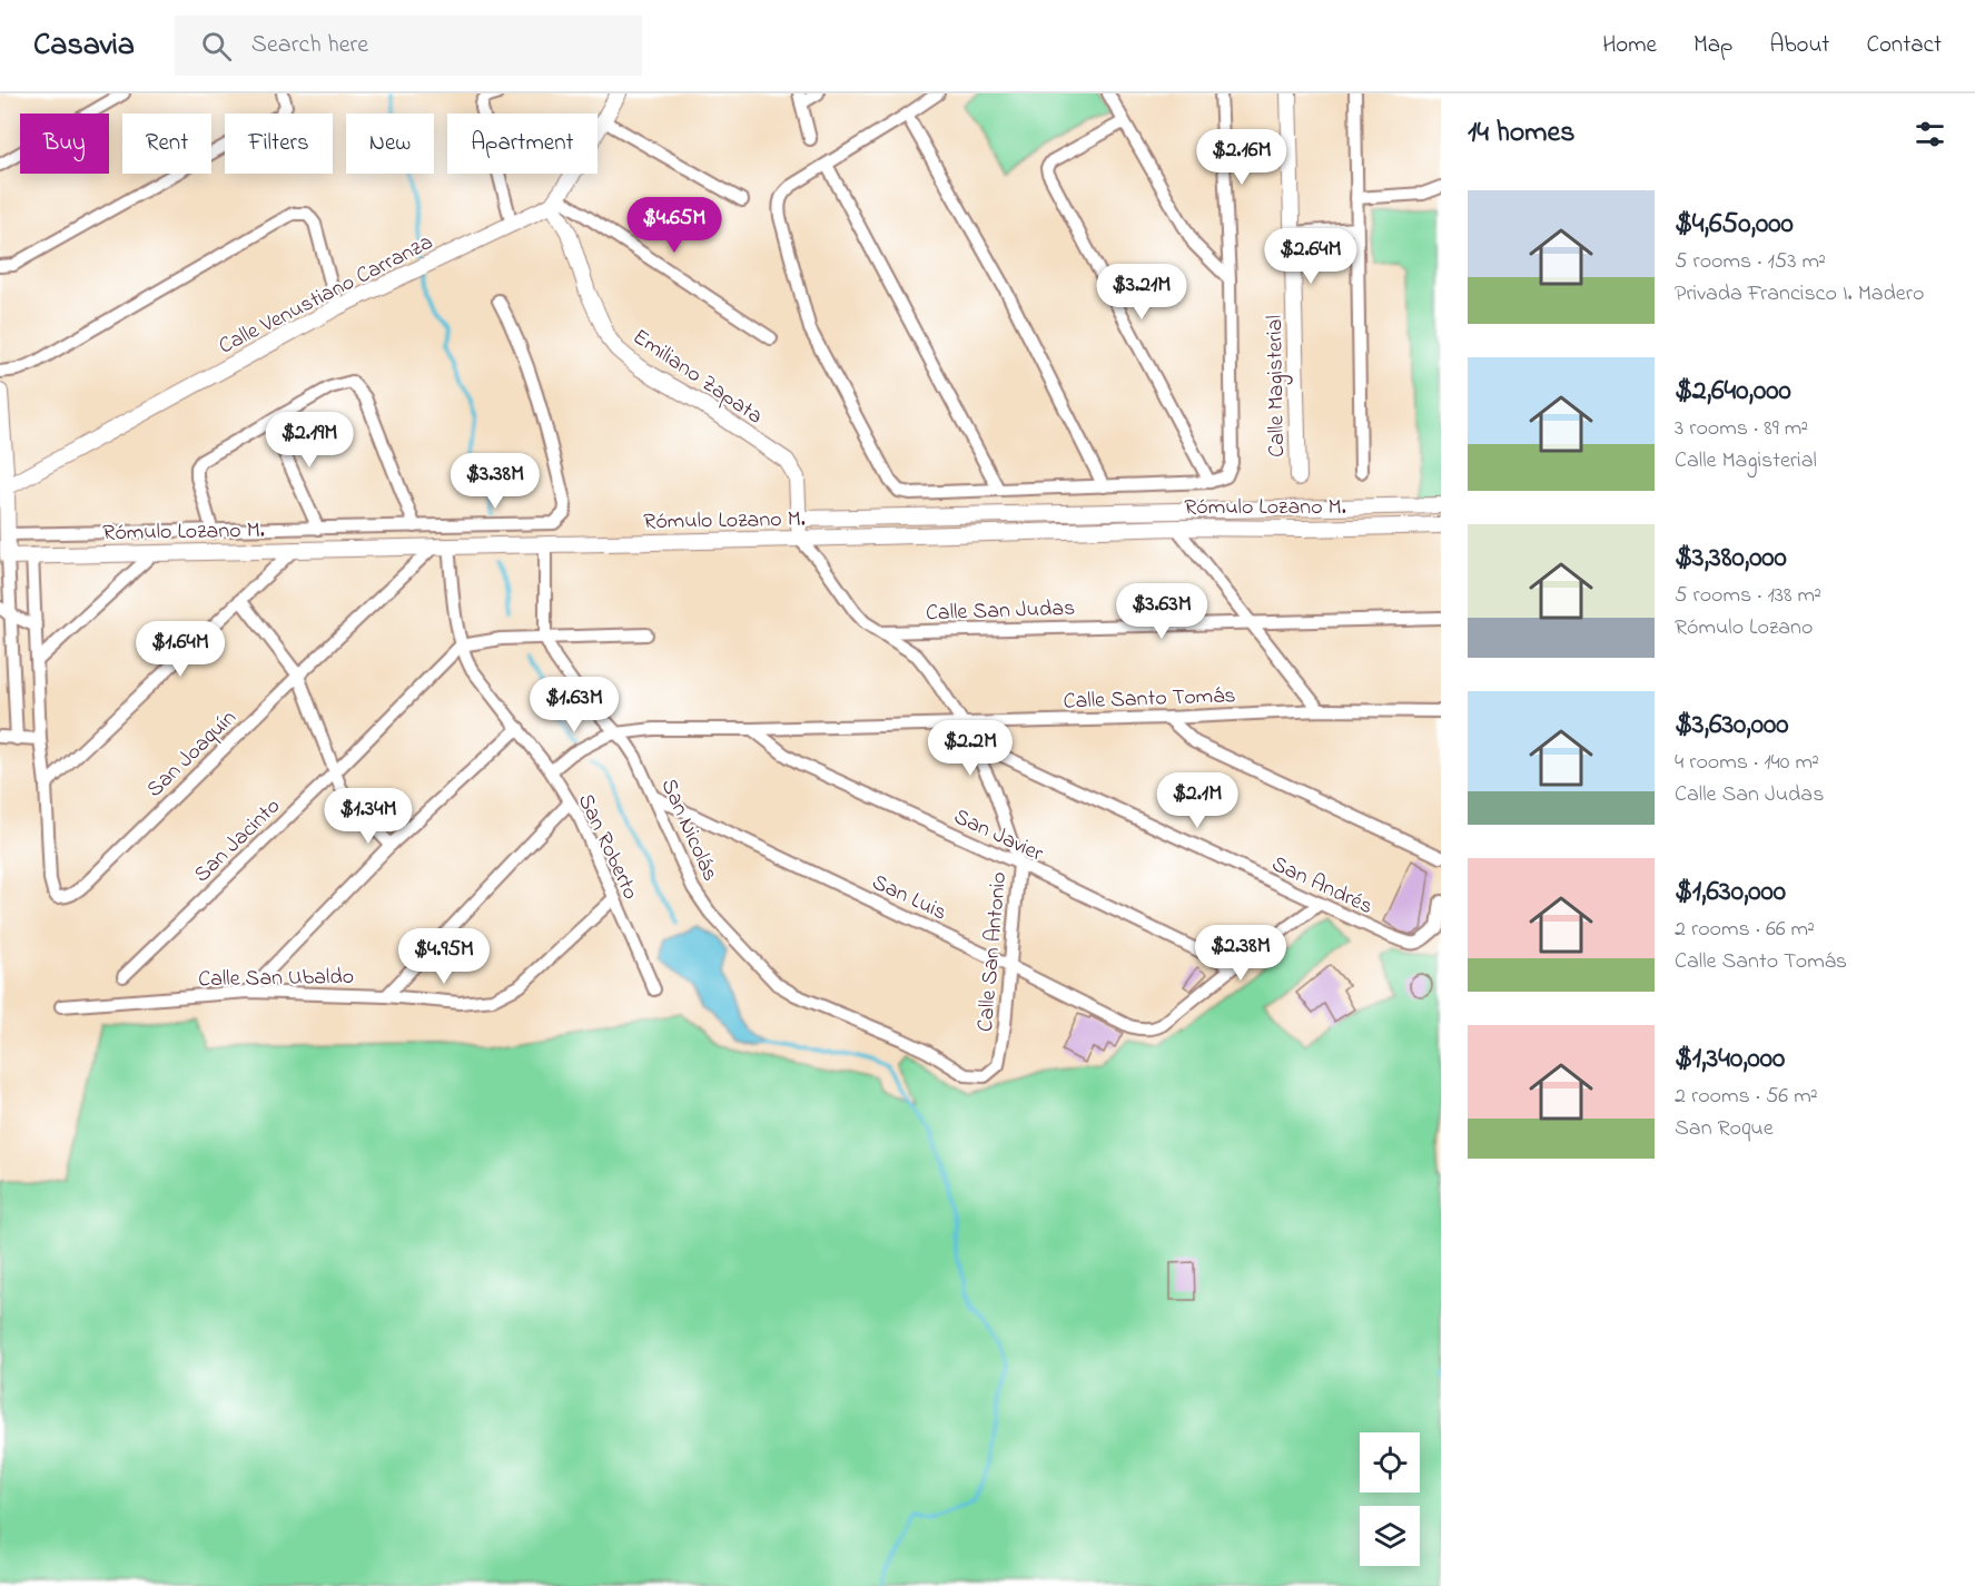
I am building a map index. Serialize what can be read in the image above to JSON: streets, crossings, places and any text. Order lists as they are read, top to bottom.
{
  "streets": {
    "street": [
      "Calle Venustiano Carranza",
      "Emiliano Zapata",
      "Calle Magisterial",
      "Rómulo Lozano M.",
      "Calle San Judas",
      "Calle Santo Tomás",
      "San Joaquín",
      "San Nicolás",
      "San Javier",
      "San Jacinto",
      "San Roberto",
      "San Andrés",
      "San Luis",
      "Calle San Antonio",
      "Calle San Ubaldo"
    ]
  },
  "crossings": [
    ["Calle Venustiano Carranza", "Emiliano Zapata"],
    ["Emiliano Zapata", "Rómulo Lozano M."],
    ["Emiliano Zapata", "Calle San Antonio"],
    ["Rómulo Lozano M.", "San Joaquín"],
    ["Rómulo Lozano M.", "San Nicolás"],
    ["Rómulo Lozano M.", "San Roberto"],
    ["Rómulo Lozano M.", "Calle San Antonio"],
    ["Calle San Judas", "Calle San Antonio"],
    ["Calle Santo Tomás", "San Nicolás"],
    ["Calle Santo Tomás", "San Javier"],
    ["Calle Santo Tomás", "San Roberto"],
    ["Calle Santo Tomás", "Calle San Antonio"],
    ["San Joaquín", "San Roberto"],
    ["San Nicolás", "San Luis"],
    ["San Nicolás", "Calle San Antonio"],
    ["San Javier", "San Luis"],
    ["San Javier", "Calle San Antonio"],
    ["San Jacinto", "San Roberto"],
    ["San Roberto", "Calle San Ubaldo"],
    ["San Andrés", "Calle San Antonio"],
    ["San Luis", "Calle San Antonio"]
  ],
  "page": {
    "header": "Casavia",
    "search": "Search here",
    "nav": [
      "Home",
      "Map",
      "About",
      "Contact"
    ],
    "heading": "14 homes",
    "chip": [
      "Buy",
      "Rent",
      "Filters",
      "New",
      "Apartment"
    ],
    "price": [
      "$2.16M",
      "$4.65M",
      "$2.64M",
      "$3.21M",
      "$2.19M",
      "$3.38M",
      "$3.63M",
      "$1.64M",
      "$1.63M",
      "$2.2M",
      "$2.1M",
      "$1.34M",
      "$2.38M",
      "$4.95M"
    ],
    "list": [
      {
        "name": "$4,650,000",
        "note": "5 rooms · 153 m² · Privada Francisco I. Madero"
      },
      {
        "name": "$2,640,000",
        "note": "3 rooms · 89 m² · Calle Magisterial"
      },
      {
        "name": "$3,380,000",
        "note": "5 rooms · 138 m² · Rómulo Lozano"
      },
      {
        "name": "$3,630,000",
        "note": "4 rooms · 140 m² · Calle San Judas"
      },
      {
        "name": "$1,630,000",
        "note": "2 rooms · 66 m² · Calle Santo Tomás"
      },
      {
        "name": "$1,340,000",
        "note": "2 rooms · 56 m² · San Roque"
      }
    ]
  }
}
